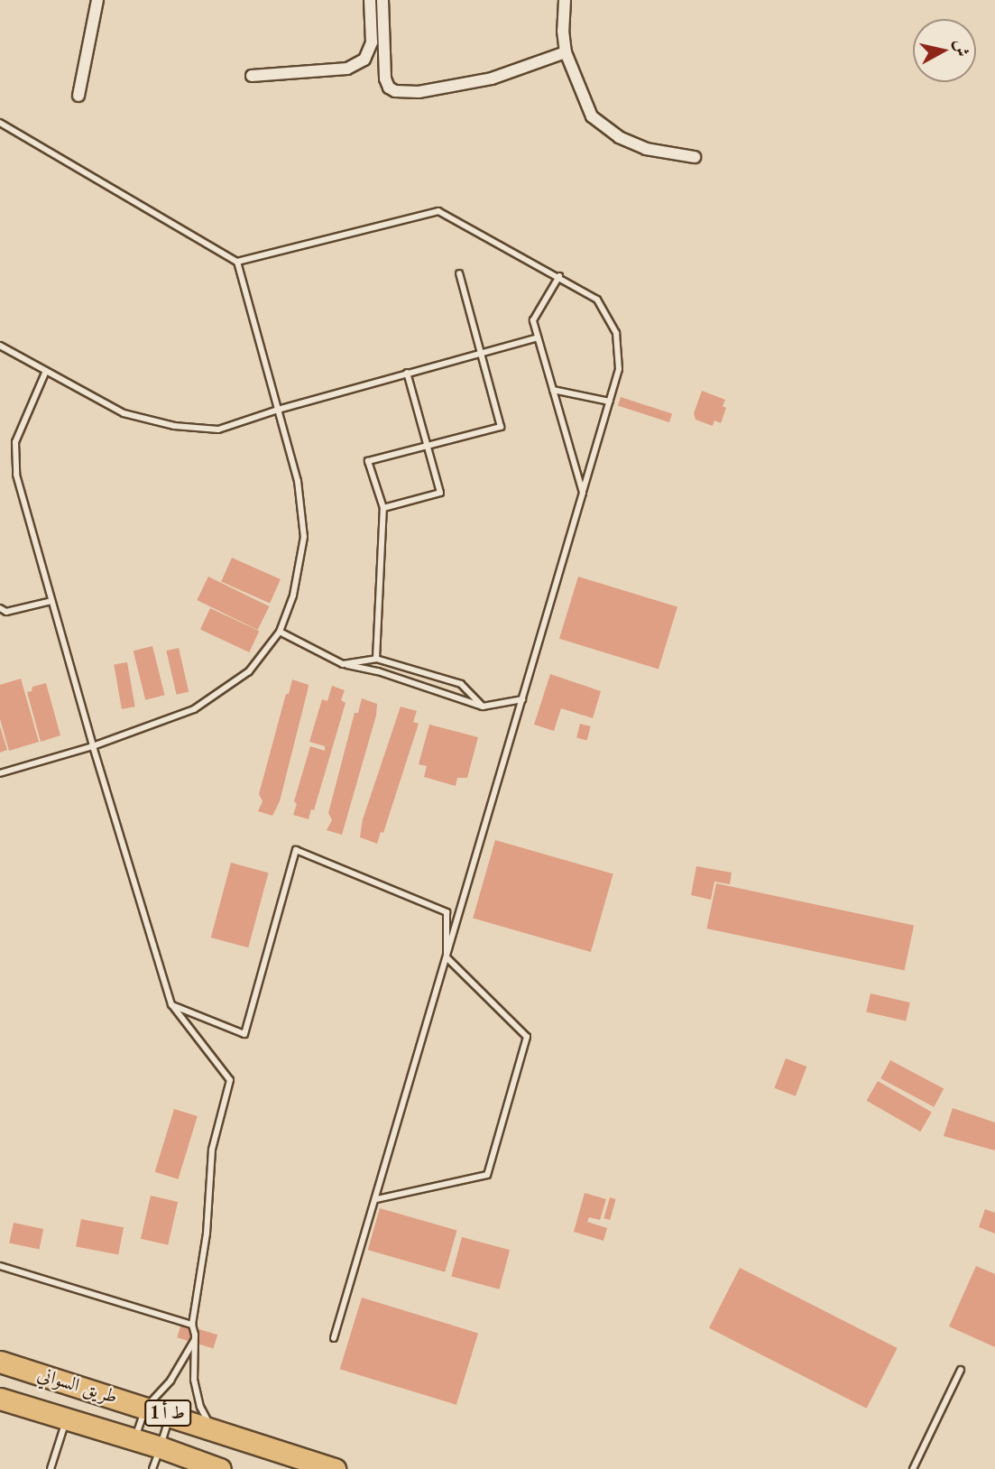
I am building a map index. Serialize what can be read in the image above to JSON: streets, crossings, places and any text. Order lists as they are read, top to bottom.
{
  "streets": {
    "highway": ["طريق السواني", "ط أ 1"]
  },
  "north": "right"
}
